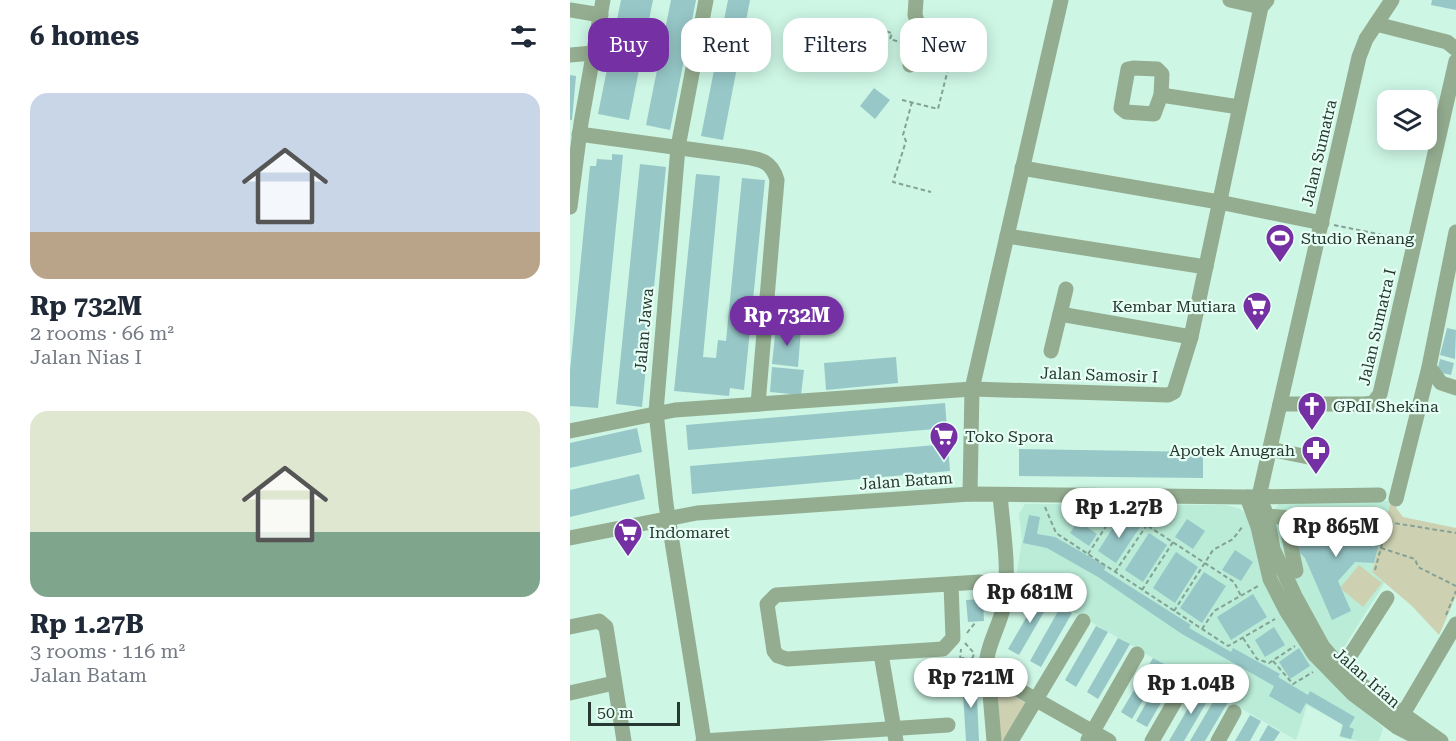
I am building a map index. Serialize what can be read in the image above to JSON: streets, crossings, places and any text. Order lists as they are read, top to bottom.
{
  "streets": {
    "street": [
      "Jalan Sumatra",
      "Jalan Sumatra I",
      "Jalan Jawa",
      "Jalan Samosir I",
      "Jalan Batam",
      "Jalan Irian"
    ]
  },
  "crossings": [
    ["Jalan Sumatra", "Jalan Sumatra I"],
    ["Jalan Sumatra", "Jalan Batam"],
    ["Jalan Sumatra", "Jalan Irian"],
    ["Jalan Jawa", "Jalan Samosir I"],
    ["Jalan Jawa", "Jalan Batam"],
    ["Jalan Batam", "Jalan Irian"]
  ],
  "places": {
    "sports": ["Studio Renang"],
    "supermarket": ["Kembar Mutiara", "Toko Spora", "Indomaret"],
    "church": ["GPdI Shekina"],
    "pharmacy": ["Apotek Anugrah"]
  },
  "scale_bar": "50 m",
  "page": {
    "heading": "6 homes",
    "chip": [
      "Buy",
      "Rent",
      "Filters",
      "New"
    ],
    "list": [
      {
        "name": "Rp 732M",
        "note": "2 rooms · 66 m² · Jalan Nias I"
      },
      {
        "name": "Rp 1.27B",
        "note": "3 rooms · 116 m² · Jalan Batam"
      }
    ],
    "price": [
      "Rp 732M",
      "Rp 1.27B",
      "Rp 865M",
      "Rp 681M",
      "Rp 721M",
      "Rp 1.04B"
    ],
    "scale": "50 m"
  }
}
